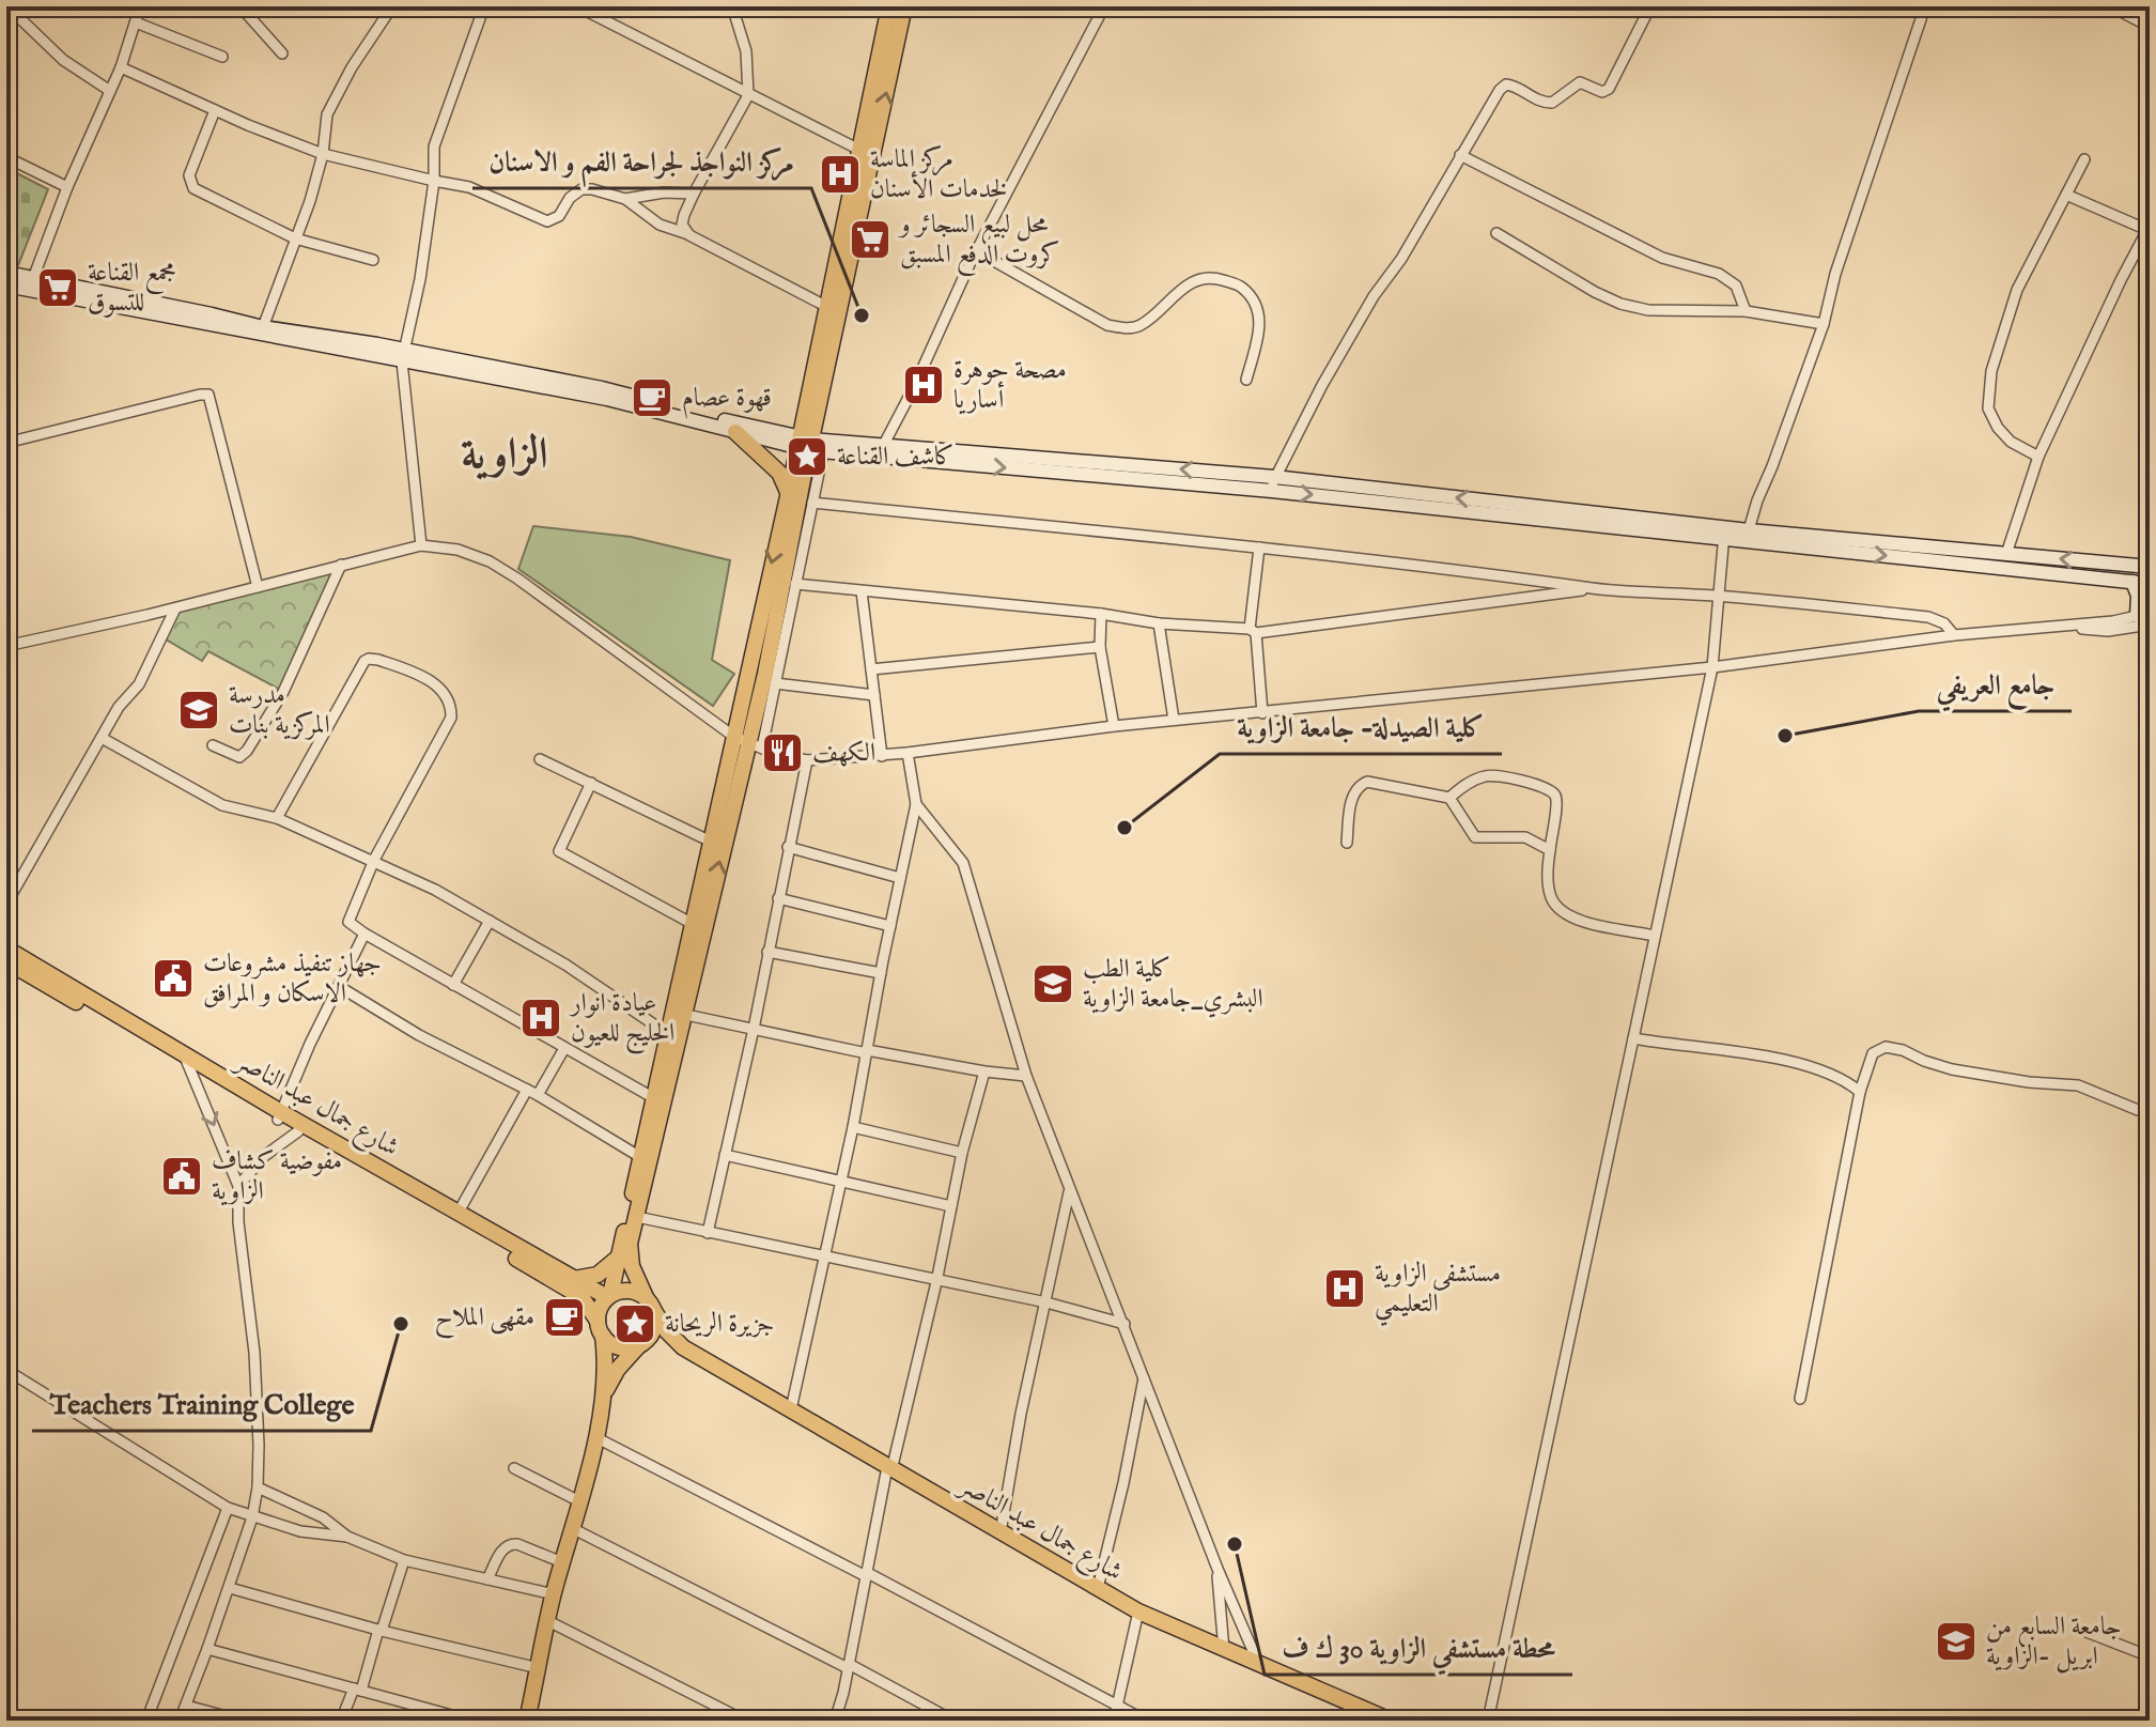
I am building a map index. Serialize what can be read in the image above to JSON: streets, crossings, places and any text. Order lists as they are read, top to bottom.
{
  "streets": {
    "main road": ["شارع جمال عبد الناصر"]
  },
  "districts": ["الزاوية"],
  "places": {
    "hospital": [
      "مركز الماسة لخدمات الأسنان",
      "مصحة جوهرة أساريا",
      "عيادة انوار الخليج للعيون",
      "مستشفى الزاوية التعليمي"
    ],
    "supermarket": ["محل لبيع السجائر و كروت الدفع المسبق", "مجمع القناعة للتسوق"],
    "other": [
      "مركز النواجذ لجراحة الفم و الاسنان",
      "جامع العريفي",
      "كلية الصيدلة- جامعة الزاوية",
      "Teachers Training College",
      "محطة مستشفي الزاوية 30 ك ف"
    ],
    "cafe": ["قهوة عصام", "مقهى الملاح"],
    "place": ["كاشف القناعة", "جزيرة الريحانة"],
    "school or university": ["مدرسة المركزية بنات", "كلية الطب البشري_جامعة الزاوية", "جامعة السابع من ابريل -الزاوية"],
    "restaurant": ["الكهف"],
    "public building": ["جهاز تنفيذ مشروعات الاسكان و المرافق", "مفوضية كشاف الزاوية"]
  }
}
